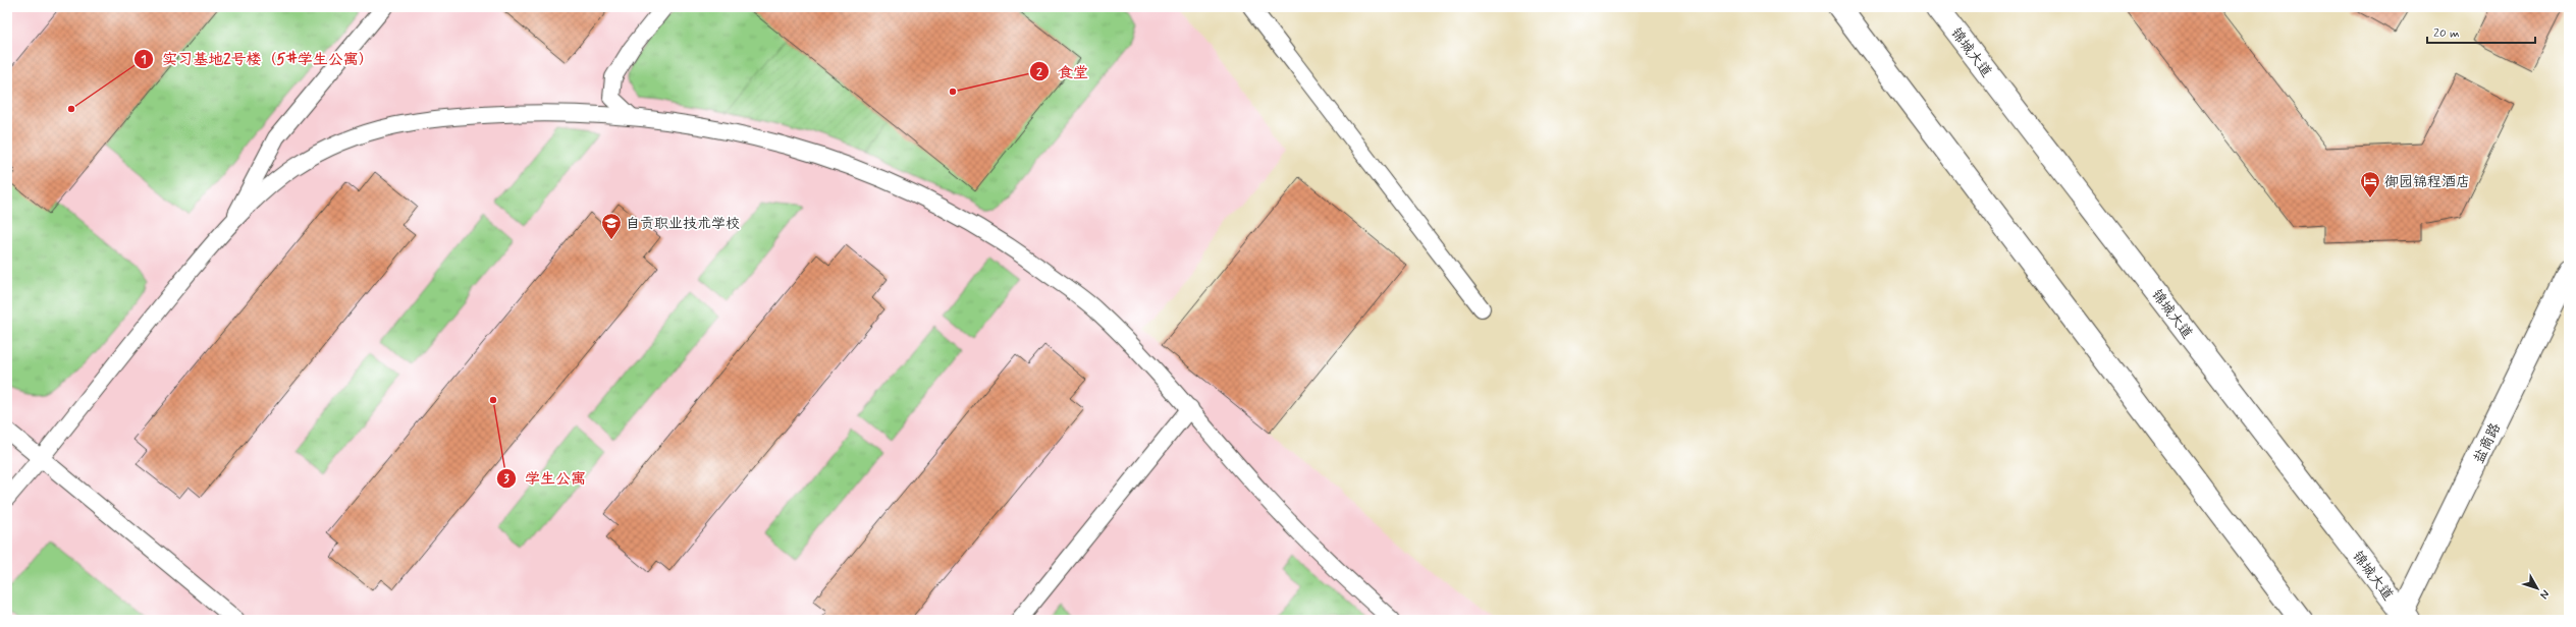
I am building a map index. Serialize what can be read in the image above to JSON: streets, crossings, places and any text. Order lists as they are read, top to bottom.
{
  "streets": {
    "main road": ["锦城大道", "盐商路"]
  },
  "crossings": [
    ["锦城大道", "盐商路"]
  ],
  "places": {
    "other": ["食堂", "实习基地2号楼（5#学生公寓）", "学生公寓"],
    "hotel": ["御园锦程酒店"],
    "school or university": ["自贡职业技术学校"]
  },
  "scale_bar": "20 m",
  "north": "bottom right"
}
